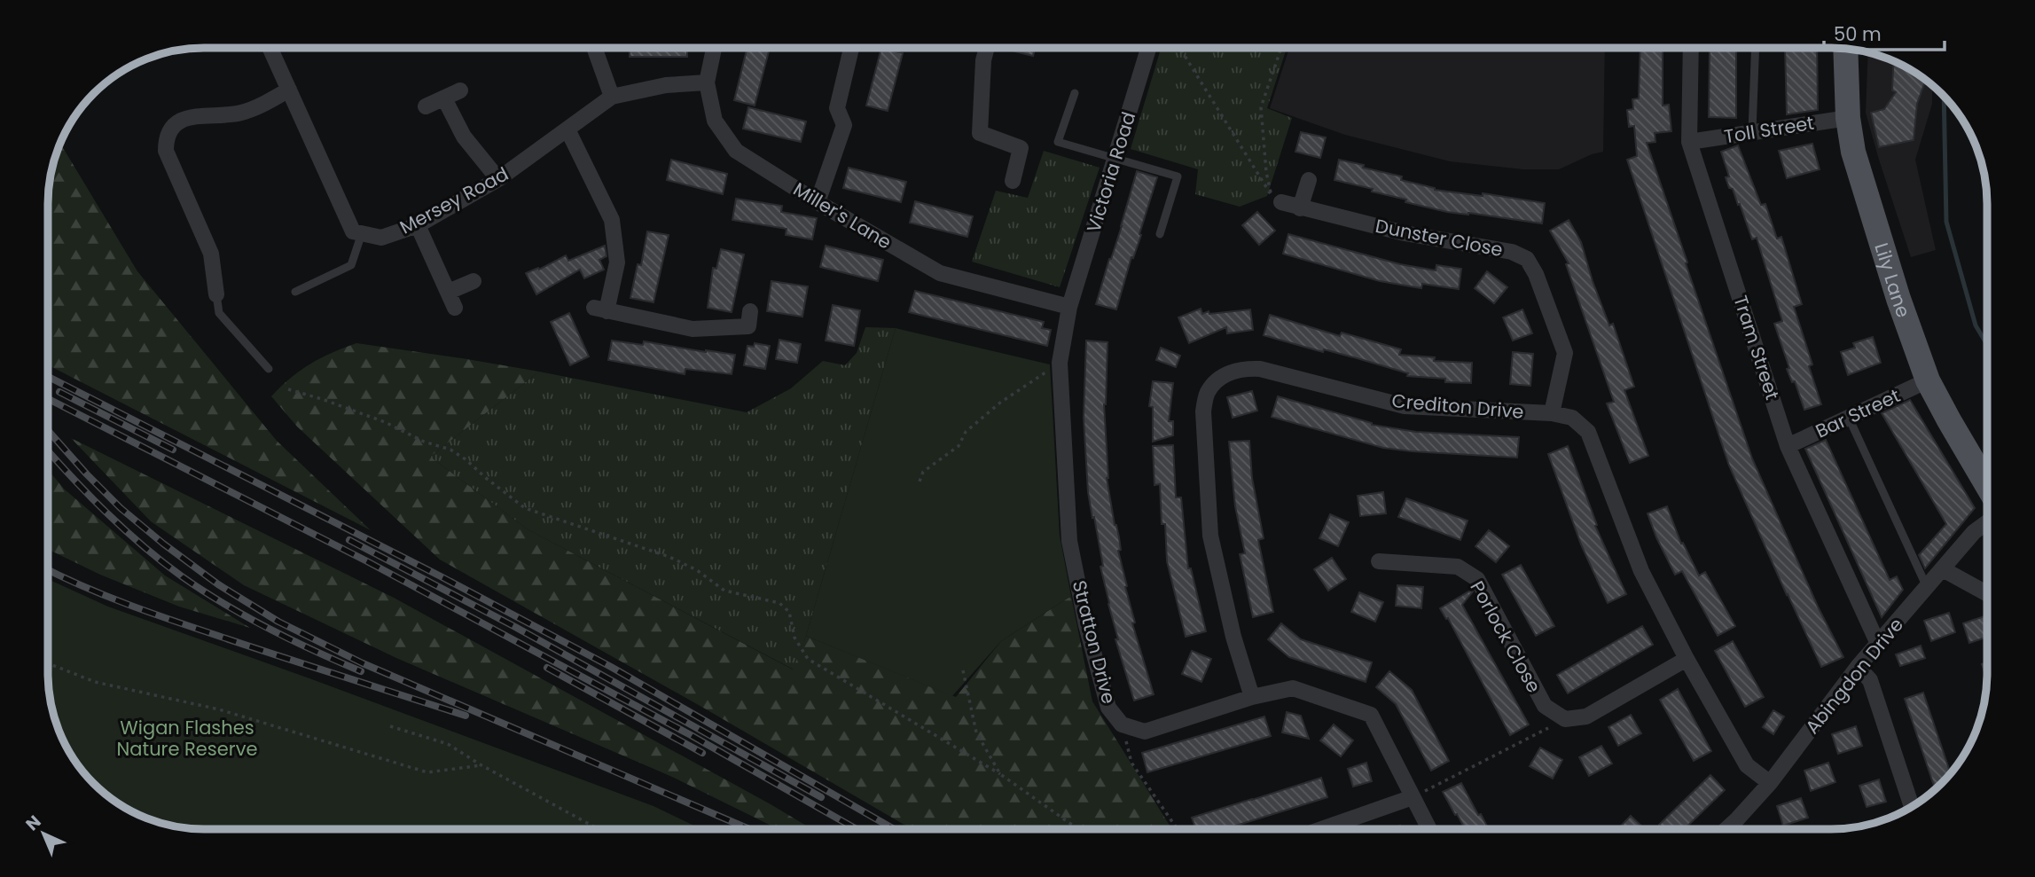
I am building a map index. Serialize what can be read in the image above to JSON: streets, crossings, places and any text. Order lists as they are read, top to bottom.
{
  "streets": {
    "main road": ["Lily Lane"],
    "street": [
      "Toll Street",
      "Victoria Road",
      "Mersey Road",
      "Miller's Lane",
      "Dunster Close",
      "Tram Street",
      "Crediton Drive",
      "Bar Street",
      "Porlock Close",
      "Stratton Drive",
      "Abingdon Drive"
    ]
  },
  "crossings": [
    ["Toll Street", "Lily Lane"],
    ["Toll Street", "Tram Street"],
    ["Victoria Road", "Miller's Lane"],
    ["Victoria Road", "Stratton Drive"],
    ["Mersey Road", "Miller's Lane"],
    ["Miller's Lane", "Stratton Drive"],
    ["Dunster Close", "Crediton Drive"],
    ["Lily Lane", "Bar Street"],
    ["Tram Street", "Bar Street"],
    ["Tram Street", "Abingdon Drive"],
    ["Crediton Drive", "Stratton Drive"],
    ["Crediton Drive", "Abingdon Drive"]
  ],
  "parks": ["Wigan Flashes Nature Reserve"],
  "scale_bar": "50 m",
  "north": "top left"
}
